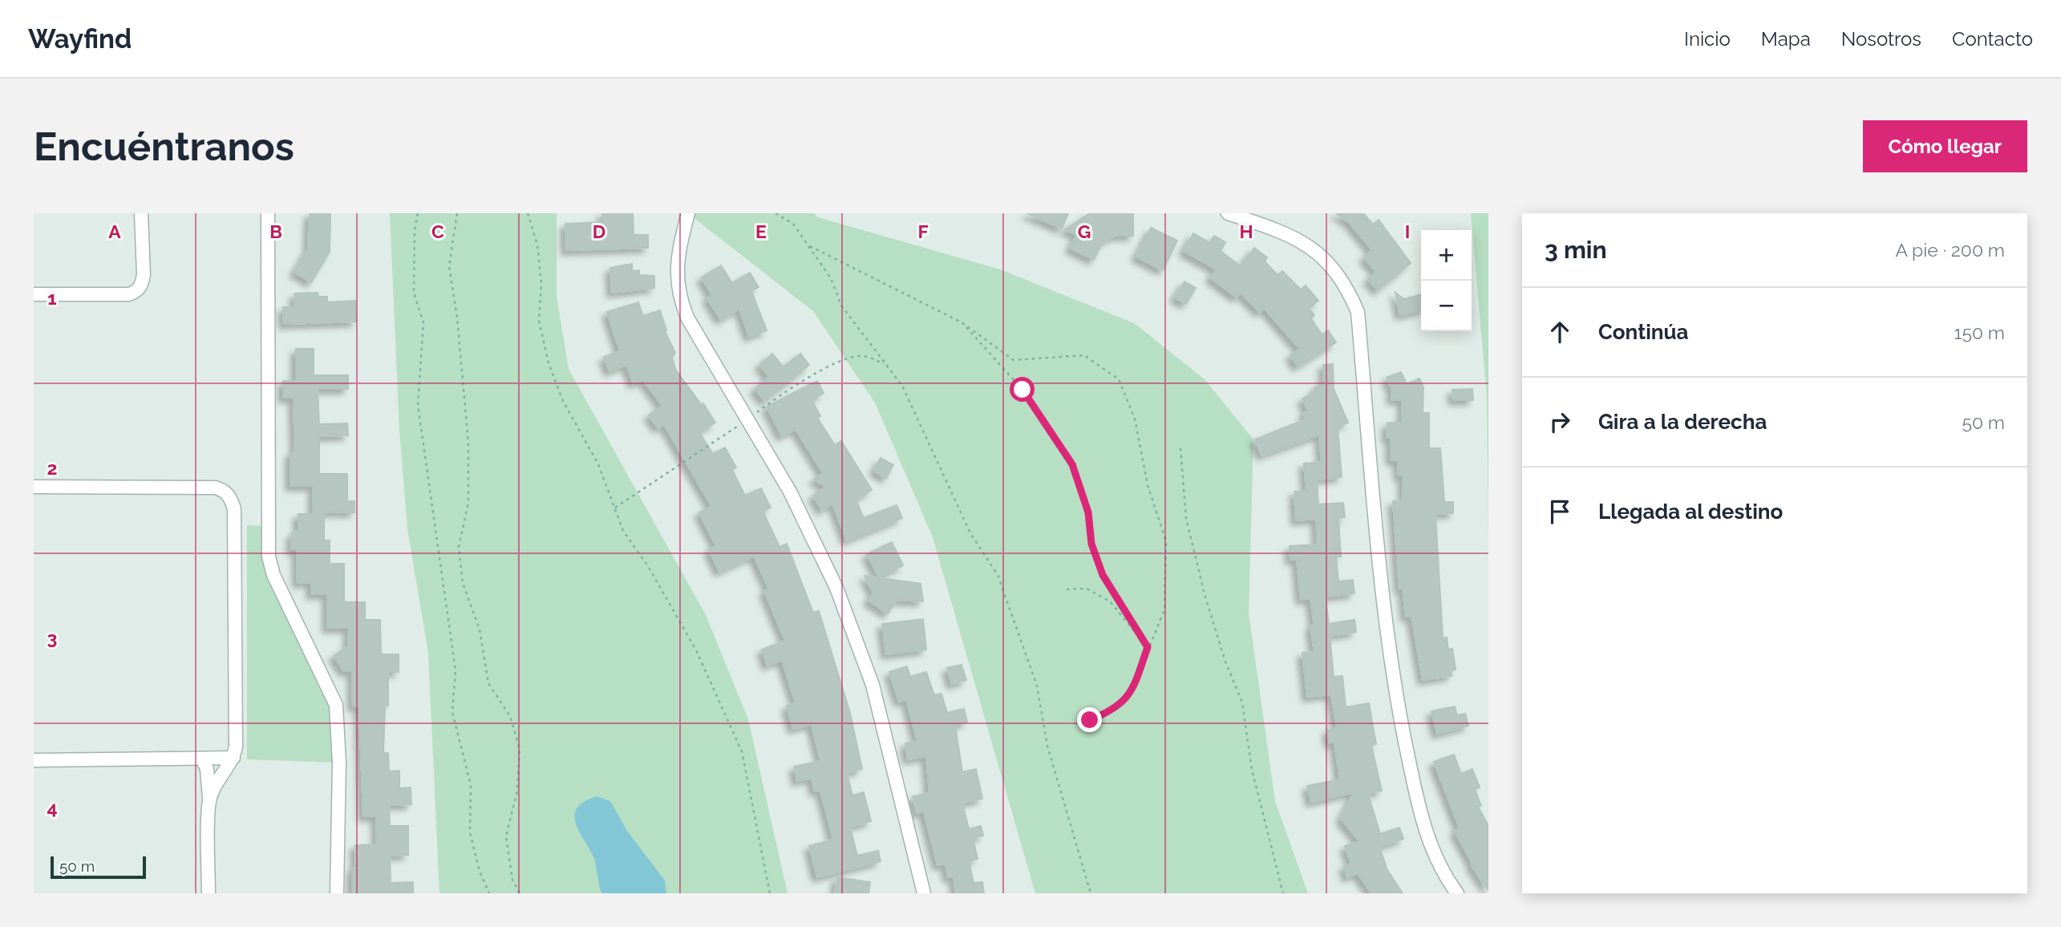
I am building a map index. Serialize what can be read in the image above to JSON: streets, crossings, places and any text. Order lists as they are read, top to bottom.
{
  "scale_bar": "50 m",
  "page": {
    "header": "Wayfind",
    "nav": [
      "Inicio",
      "Mapa",
      "Nosotros",
      "Contacto"
    ],
    "buttons": "Cómo llegar",
    "title": "Encuéntranos",
    "heading": ["3 min", "A pie · 200 m"],
    "map_buttons": ["+", "−"],
    "list": [
      ["Continúa", "150 m"],
      ["Gira a la derecha", "50 m"],
      "Llegada al destino"
    ],
    "scale": "50 m"
  },
  "grid": {
    "columns": [
      "A",
      "B",
      "C",
      "D",
      "E",
      "F",
      "G",
      "H",
      "I"
    ],
    "rows": [
      "1",
      "2",
      "3",
      "4"
    ]
  }
}
